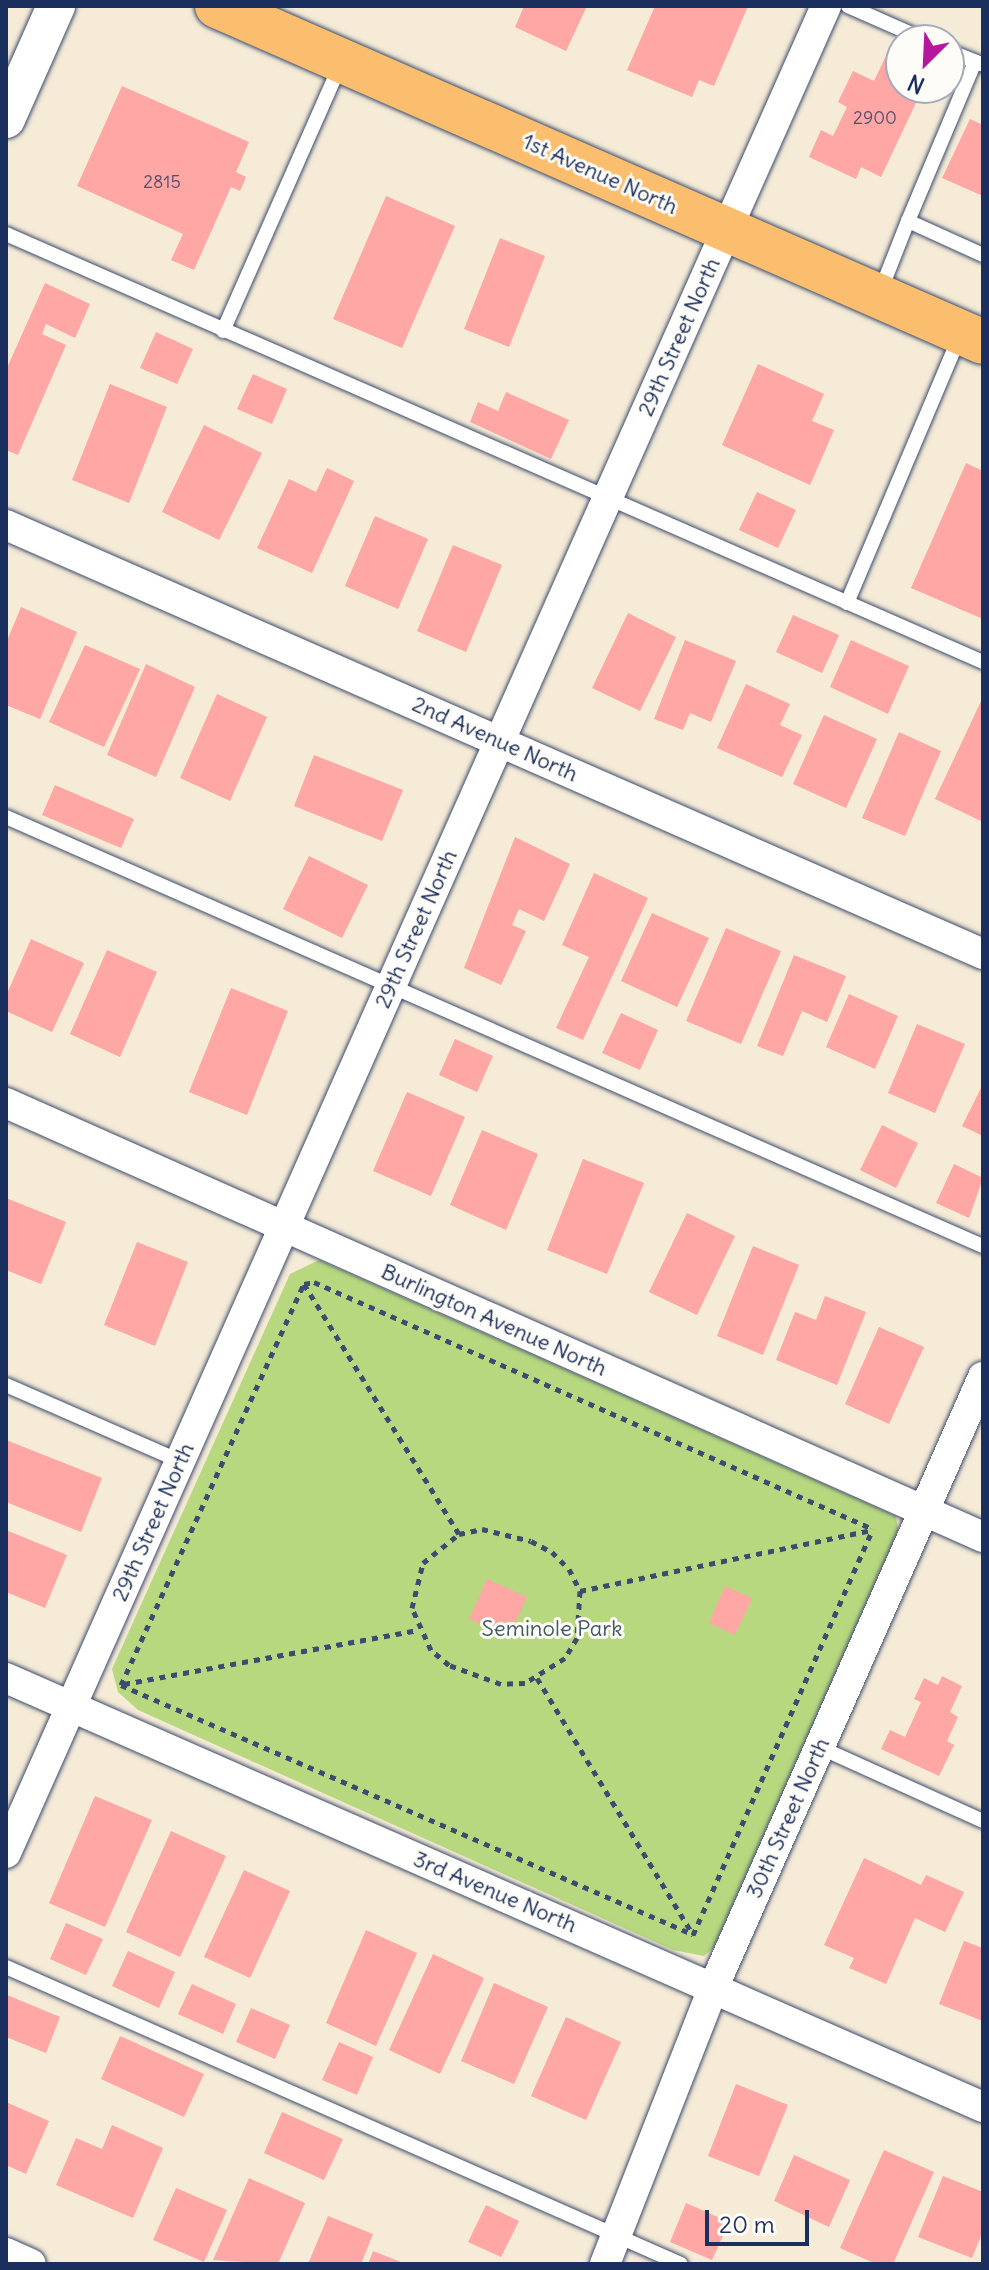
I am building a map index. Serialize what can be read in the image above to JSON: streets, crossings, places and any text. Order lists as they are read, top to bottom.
{
  "streets": {
    "main road": ["1st Avenue North"],
    "street": [
      "29th Street North",
      "2nd Avenue North",
      "Burlington Avenue North",
      "30th Street North",
      "3rd Avenue North"
    ]
  },
  "crossings": [
    ["1st Avenue North", "29th Street North"],
    ["29th Street North", "2nd Avenue North"],
    ["29th Street North", "Burlington Avenue North"],
    ["29th Street North", "3rd Avenue North"],
    ["Burlington Avenue North", "30th Street North"],
    ["30th Street North", "3rd Avenue North"]
  ],
  "parks": ["Seminole Park"],
  "house_numbers": ["2900", "2815"],
  "scale_bar": "20 m",
  "north": "bottom left"
}
